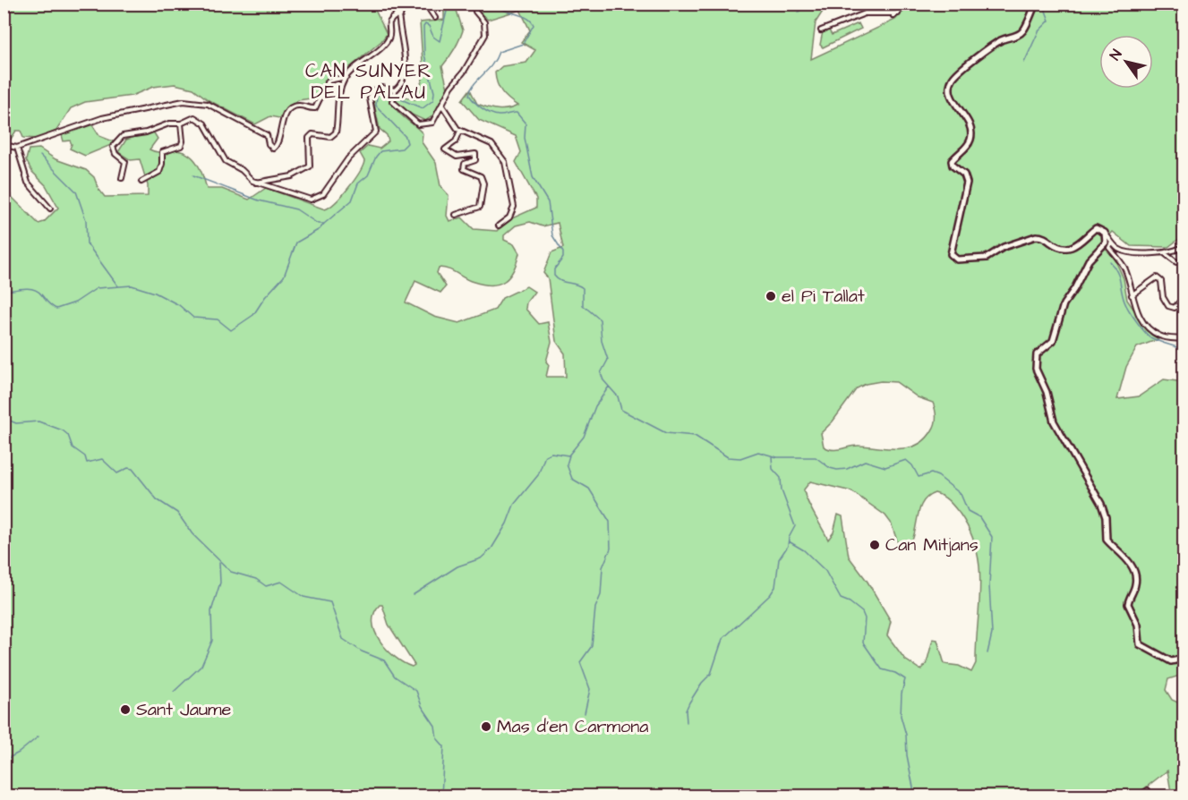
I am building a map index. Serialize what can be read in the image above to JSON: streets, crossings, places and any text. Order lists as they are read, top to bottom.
{
  "districts": ["CAN SUNYER DEL PALAU"],
  "places": [
    "el Pi Tallat",
    "Can Mitjans",
    "Sant Jaume",
    "Mas d'en Carmona"
  ],
  "north": "top left"
}
